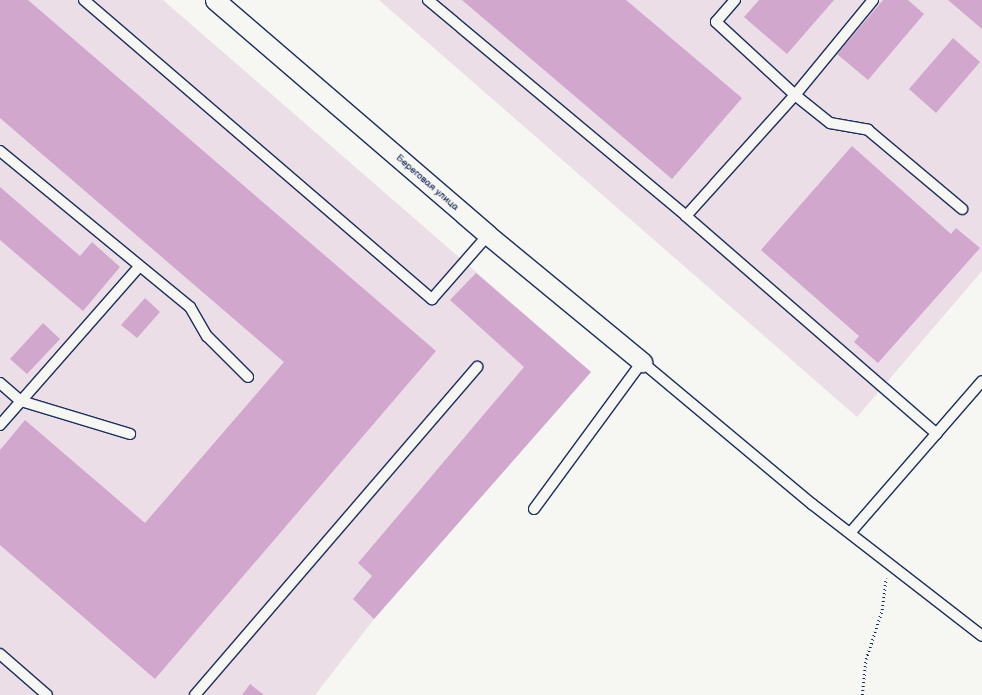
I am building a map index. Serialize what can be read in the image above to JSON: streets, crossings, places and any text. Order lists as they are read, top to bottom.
{
  "streets": {
    "street": ["Береговая улица"]
  }
}
